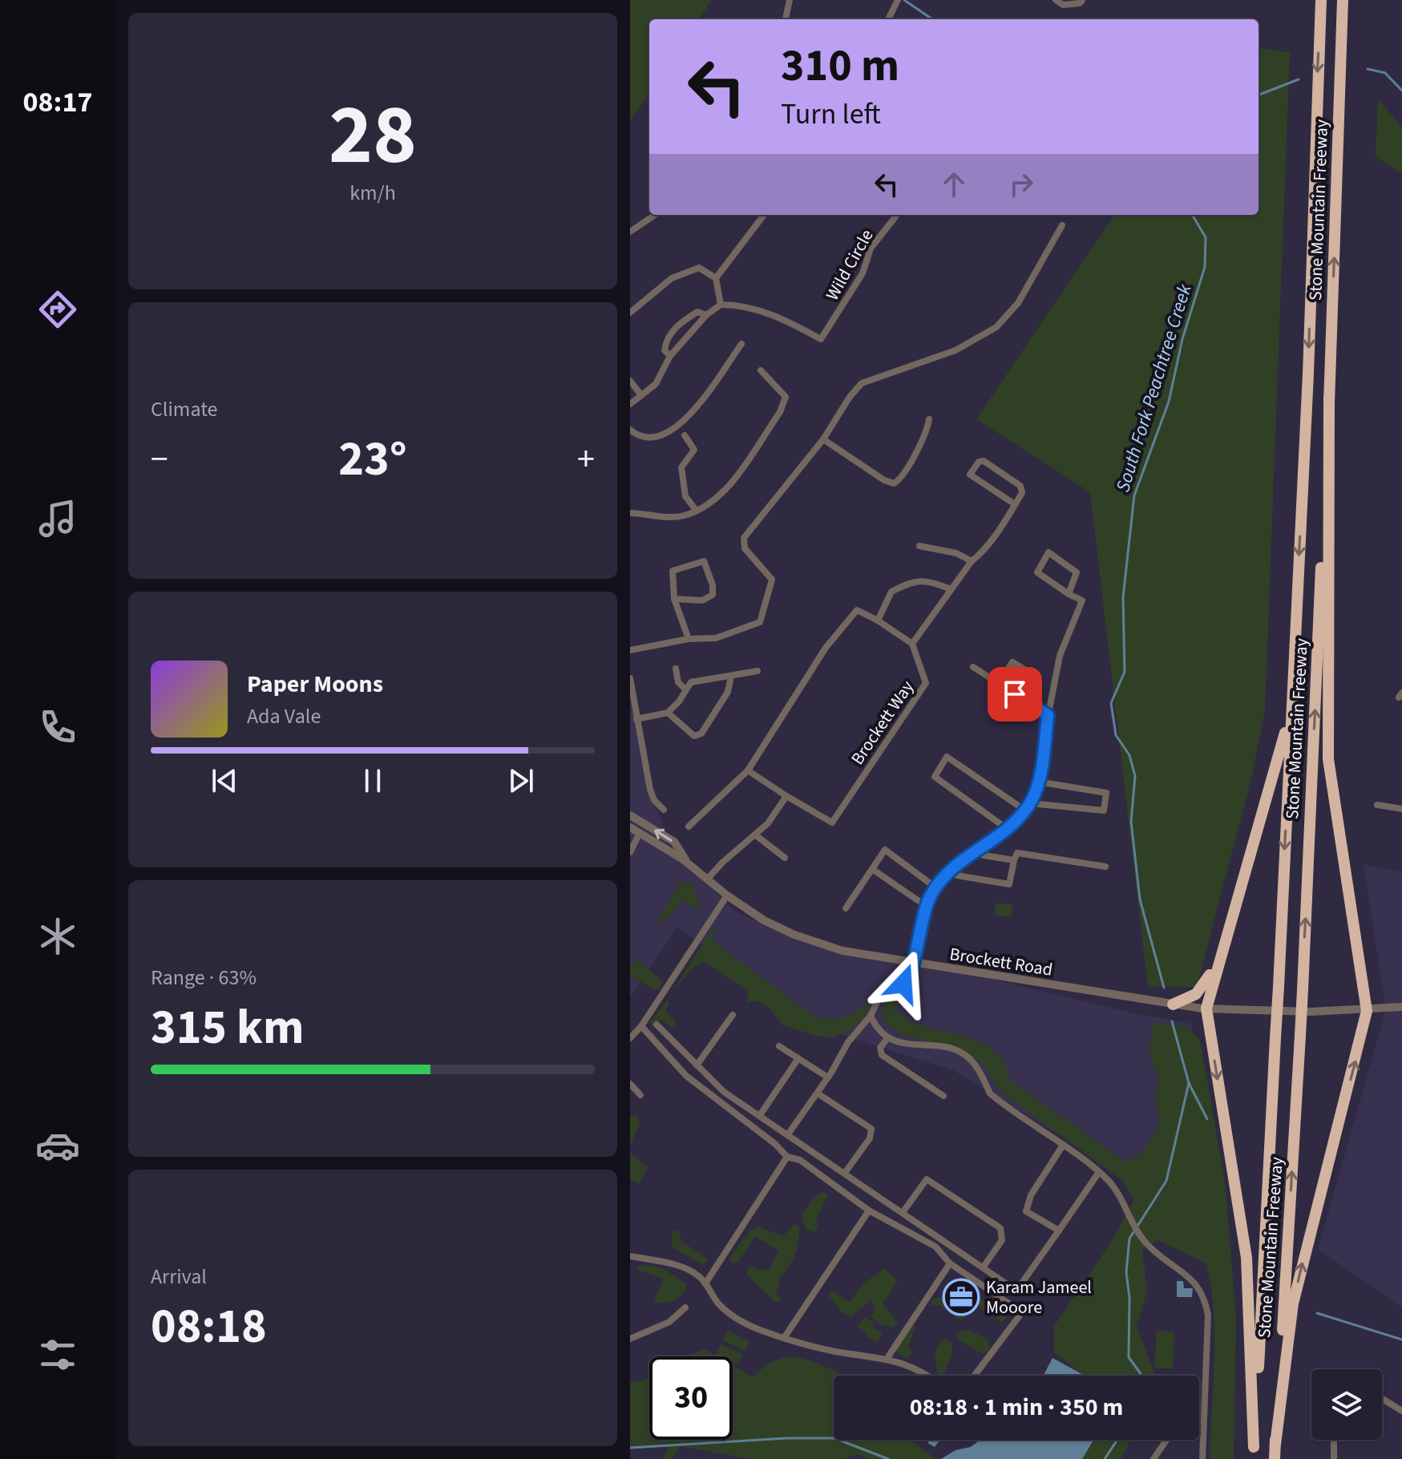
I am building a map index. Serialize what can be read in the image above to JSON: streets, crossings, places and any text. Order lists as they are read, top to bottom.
{
  "streets": {
    "highway": ["Stone Mountain Freeway"],
    "street": ["Wild Circle", "Brockett Way", "Brockett Road"]
  },
  "water": ["South Fork Peachtree Creek"],
  "places": {
    "office": ["Karam Jameel Mooore"]
  },
  "page": {
    "tabs": "08:17",
    "tile": [
      ["28", "km/h"],
      "Climate",
      ["Range · 63%", "315 km"],
      ["Arrival", "08:18"]
    ],
    "turn": ["310 m", "Turn left"],
    "heat": ["−", "23°", "+"],
    "song": ["Paper Moons", "Ada Vale"],
    "limit": "30",
    "trip": "08:18 · 1 min · 350 m"
  }
}
